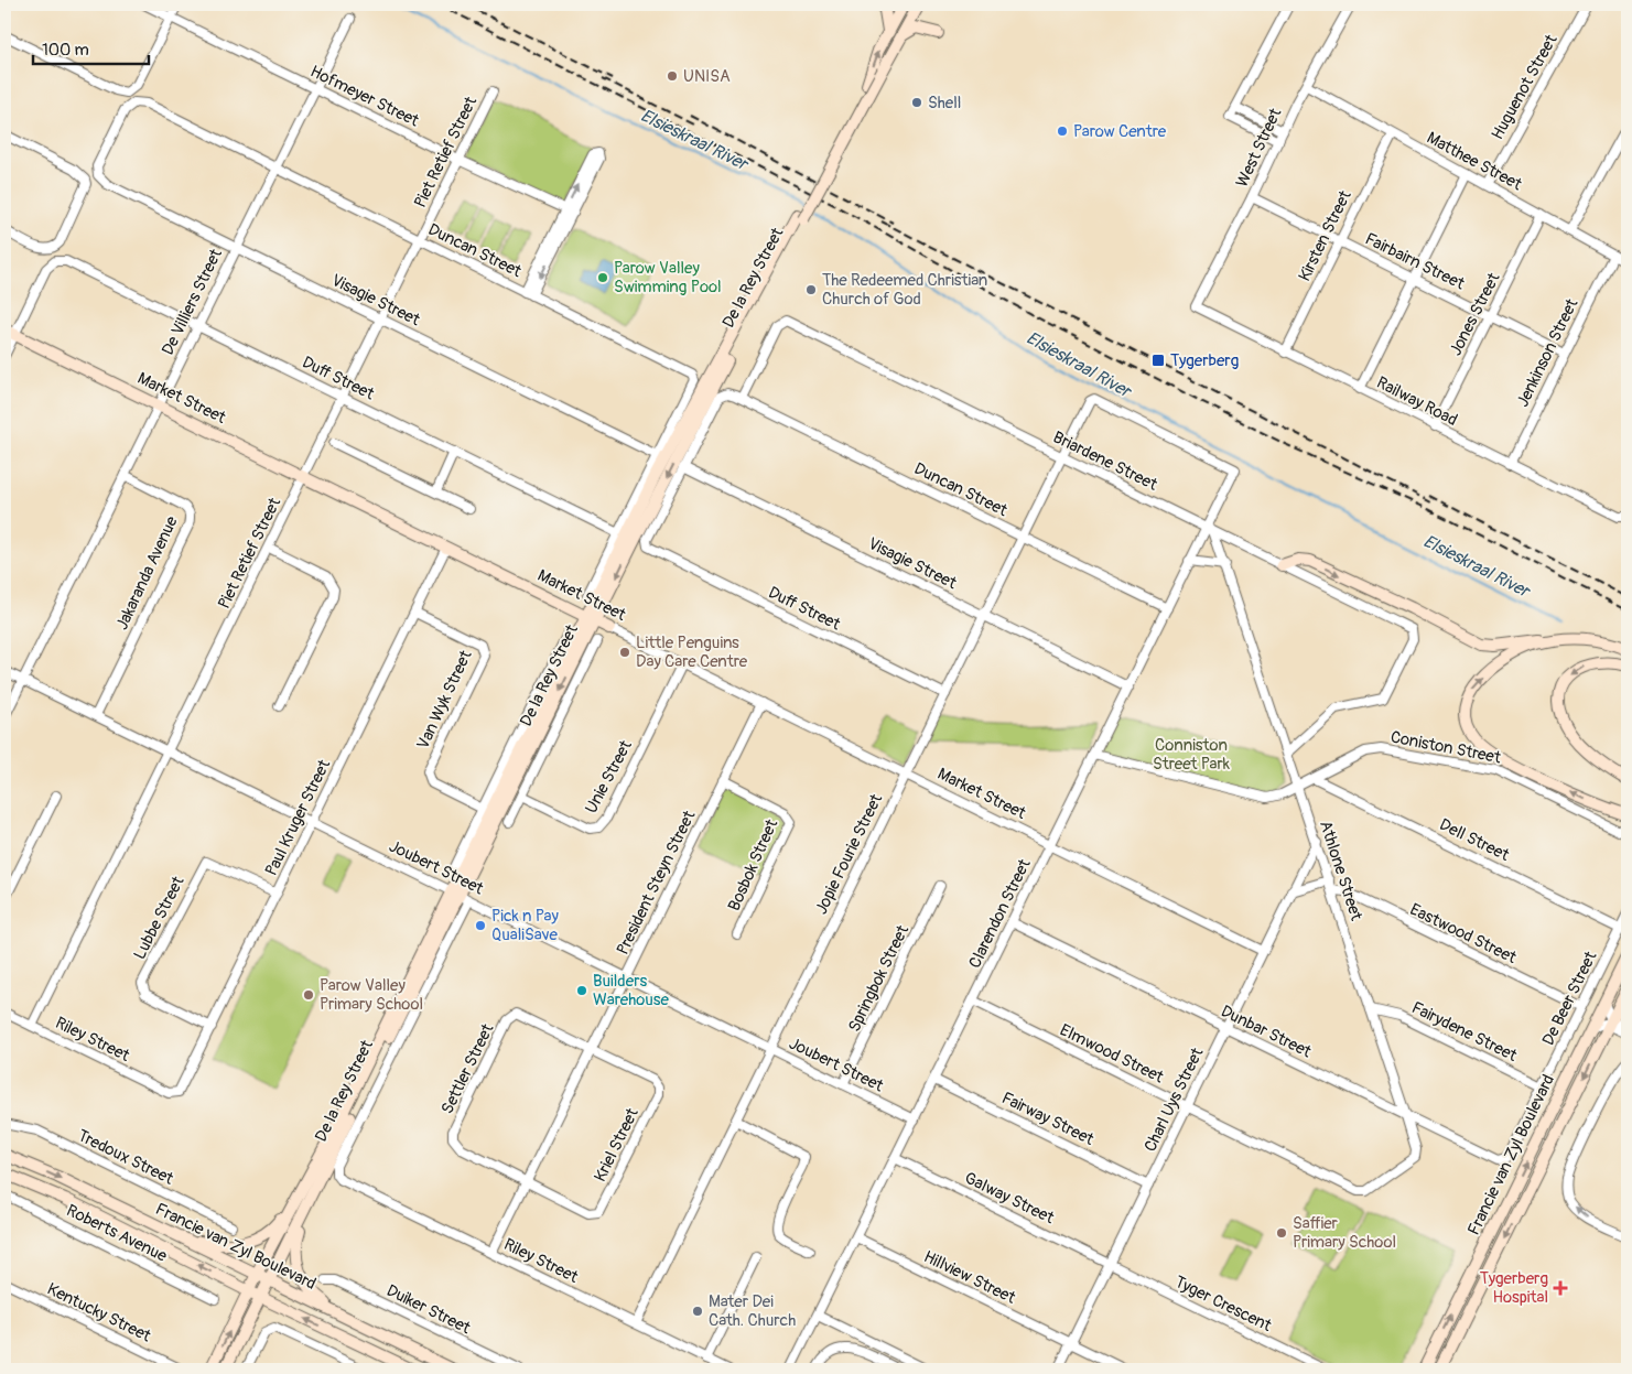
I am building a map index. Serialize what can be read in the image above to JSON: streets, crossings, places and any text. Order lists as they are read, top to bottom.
{
  "streets": {
    "main road": ["De la Rey Street", "Market Street", "Francie van Zyl Boulevard"],
    "street": [
      "Huguenot Street",
      "Hofmeyer Street",
      "West Street",
      "Piet Retief Street",
      "Matthee Street",
      "Kirsten Street",
      "Duncan Street",
      "Fairbairn Street",
      "Visagie Street",
      "De Villiers Street",
      "Jones Street",
      "Jenkinson Street",
      "Duff Street",
      "Railway Road",
      "Briardene Street",
      "Jakaranda Avenue",
      "Van Wyk Street",
      "Coniston Street",
      "Unie Street",
      "Paul Kruger Street",
      "Dell Street",
      "Jopie Fourie Street",
      "Bosbok Street",
      "Joubert Street",
      "Athlone Street",
      "President Steyn Street",
      "Clarendon Street",
      "Lubbe Street",
      "Eastwood Street",
      "Springbok Street",
      "De Beer Street",
      "Dunbar Street",
      "Fairydene Street",
      "Riley Street",
      "Elmwood Street",
      "Settler Street",
      "Charl Uys Street",
      "Fairway Street",
      "Kriel Street",
      "Tredoux Street",
      "Galway Street",
      "Roberts Avenue",
      "Hillview Street",
      "Tyger Crescent",
      "Duiker Street",
      "Kentucky Street"
    ]
  },
  "crossings": [
    ["Huguenot Street", "Matthee Street"],
    ["Hofmeyer Street", "Piet Retief Street"],
    ["Hofmeyer Street", "De Villiers Street"],
    ["West Street", "Matthee Street"],
    ["West Street", "Fairbairn Street"],
    ["West Street", "Railway Road"],
    ["Piet Retief Street", "Duncan Street"],
    ["Piet Retief Street", "Visagie Street"],
    ["Piet Retief Street", "Duff Street"],
    ["Piet Retief Street", "Market Street"],
    ["Piet Retief Street", "Joubert Street"],
    ["Piet Retief Street", "Riley Street"],
    ["Matthee Street", "Kirsten Street"],
    ["Matthee Street", "Jones Street"],
    ["Matthee Street", "Jenkinson Street"],
    ["Kirsten Street", "Fairbairn Street"],
    ["Kirsten Street", "Railway Road"],
    ["Duncan Street", "Visagie Street"],
    ["Duncan Street", "De Villiers Street"],
    ["Duncan Street", "Briardene Street"],
    ["Duncan Street", "Jopie Fourie Street"],
    ["Duncan Street", "Clarendon Street"],
    ["Fairbairn Street", "Jones Street"],
    ["Fairbairn Street", "Jenkinson Street"],
    ["De la Rey Street", "Market Street"],
    ["De la Rey Street", "Van Wyk Street"],
    ["De la Rey Street", "Unie Street"],
    ["De la Rey Street", "Joubert Street"],
    ["De la Rey Street", "Riley Street"],
    ["De la Rey Street", "Francie van Zyl Boulevard"],
    ["Visagie Street", "De Villiers Street"],
    ["Visagie Street", "Duff Street"],
    ["Visagie Street", "Jopie Fourie Street"],
    ["Visagie Street", "Clarendon Street"],
    ["De Villiers Street", "Duff Street"],
    ["De Villiers Street", "Market Street"],
    ["De Villiers Street", "Jakaranda Avenue"],
    ["De Villiers Street", "Joubert Street"],
    ["Jones Street", "Railway Road"],
    ["Jenkinson Street", "Railway Road"],
    ["Duff Street", "Market Street"],
    ["Duff Street", "Jopie Fourie Street"],
    ["Market Street", "Unie Street"],
    ["Market Street", "Paul Kruger Street"],
    ["Market Street", "Jopie Fourie Street"],
    ["Market Street", "President Steyn Street"],
    ["Market Street", "Clarendon Street"],
    ["Market Street", "Charl Uys Street"],
    ["Briardene Street", "Jopie Fourie Street"],
    ["Briardene Street", "Athlone Street"],
    ["Briardene Street", "Clarendon Street"],
    ["Jakaranda Avenue", "Joubert Street"],
    ["Van Wyk Street", "Paul Kruger Street"],
    ["Coniston Street", "Dell Street"],
    ["Coniston Street", "Athlone Street"],
    ["Coniston Street", "Clarendon Street"],
    ["Paul Kruger Street", "Joubert Street"],
    ["Paul Kruger Street", "Lubbe Street"],
    ["Paul Kruger Street", "Riley Street"],
    ["Dell Street", "De Beer Street"],
    ["Jopie Fourie Street", "Joubert Street"],
    ["Jopie Fourie Street", "Clarendon Street"],
    ["Jopie Fourie Street", "Riley Street"],
    ["Bosbok Street", "President Steyn Street"],
    ["Joubert Street", "President Steyn Street"],
    ["Joubert Street", "Clarendon Street"],
    ["Joubert Street", "Springbok Street"],
    ["Athlone Street", "Clarendon Street"],
    ["Athlone Street", "Eastwood Street"],
    ["Athlone Street", "Dunbar Street"],
    ["Athlone Street", "Fairydene Street"],
    ["Athlone Street", "Elmwood Street"],
    ["Athlone Street", "Charl Uys Street"],
    ["President Steyn Street", "Riley Street"],
    ["President Steyn Street", "Settler Street"],
    ["President Steyn Street", "Kriel Street"],
    ["Clarendon Street", "Dunbar Street"],
    ["Clarendon Street", "Elmwood Street"],
    ["Clarendon Street", "Fairway Street"],
    ["Clarendon Street", "Galway Street"],
    ["Clarendon Street", "Hillview Street"],
    ["Eastwood Street", "De Beer Street"],
    ["De Beer Street", "Dunbar Street"],
    ["De Beer Street", "Fairydene Street"],
    ["Dunbar Street", "Charl Uys Street"],
    ["Elmwood Street", "Charl Uys Street"],
    ["Settler Street", "Kriel Street"],
    ["Charl Uys Street", "Fairway Street"],
    ["Charl Uys Street", "Galway Street"],
    ["Charl Uys Street", "Hillview Street"],
    ["Charl Uys Street", "Tyger Crescent"],
    ["Galway Street", "Tyger Crescent"]
  ],
  "water": ["Elsieskraal River"],
  "parks": ["Conniston Street Park"],
  "places": {
    "other": [
      "UNISA",
      "Shell",
      "Parow Centre",
      "Parow Valley Swimming Pool",
      "The Redeemed Christian Church of God",
      "Little Penguins Day Care Centre",
      "Pick n Pay QualiSave",
      "Builders Warehouse",
      "Parow Valley Primary School",
      "Saffier Primary School",
      "Mater Dei Cath. Church"
    ],
    "transit": ["Tygerberg"],
    "health": ["Tygerberg Hospital"]
  },
  "scale_bar": "100 m"
}
